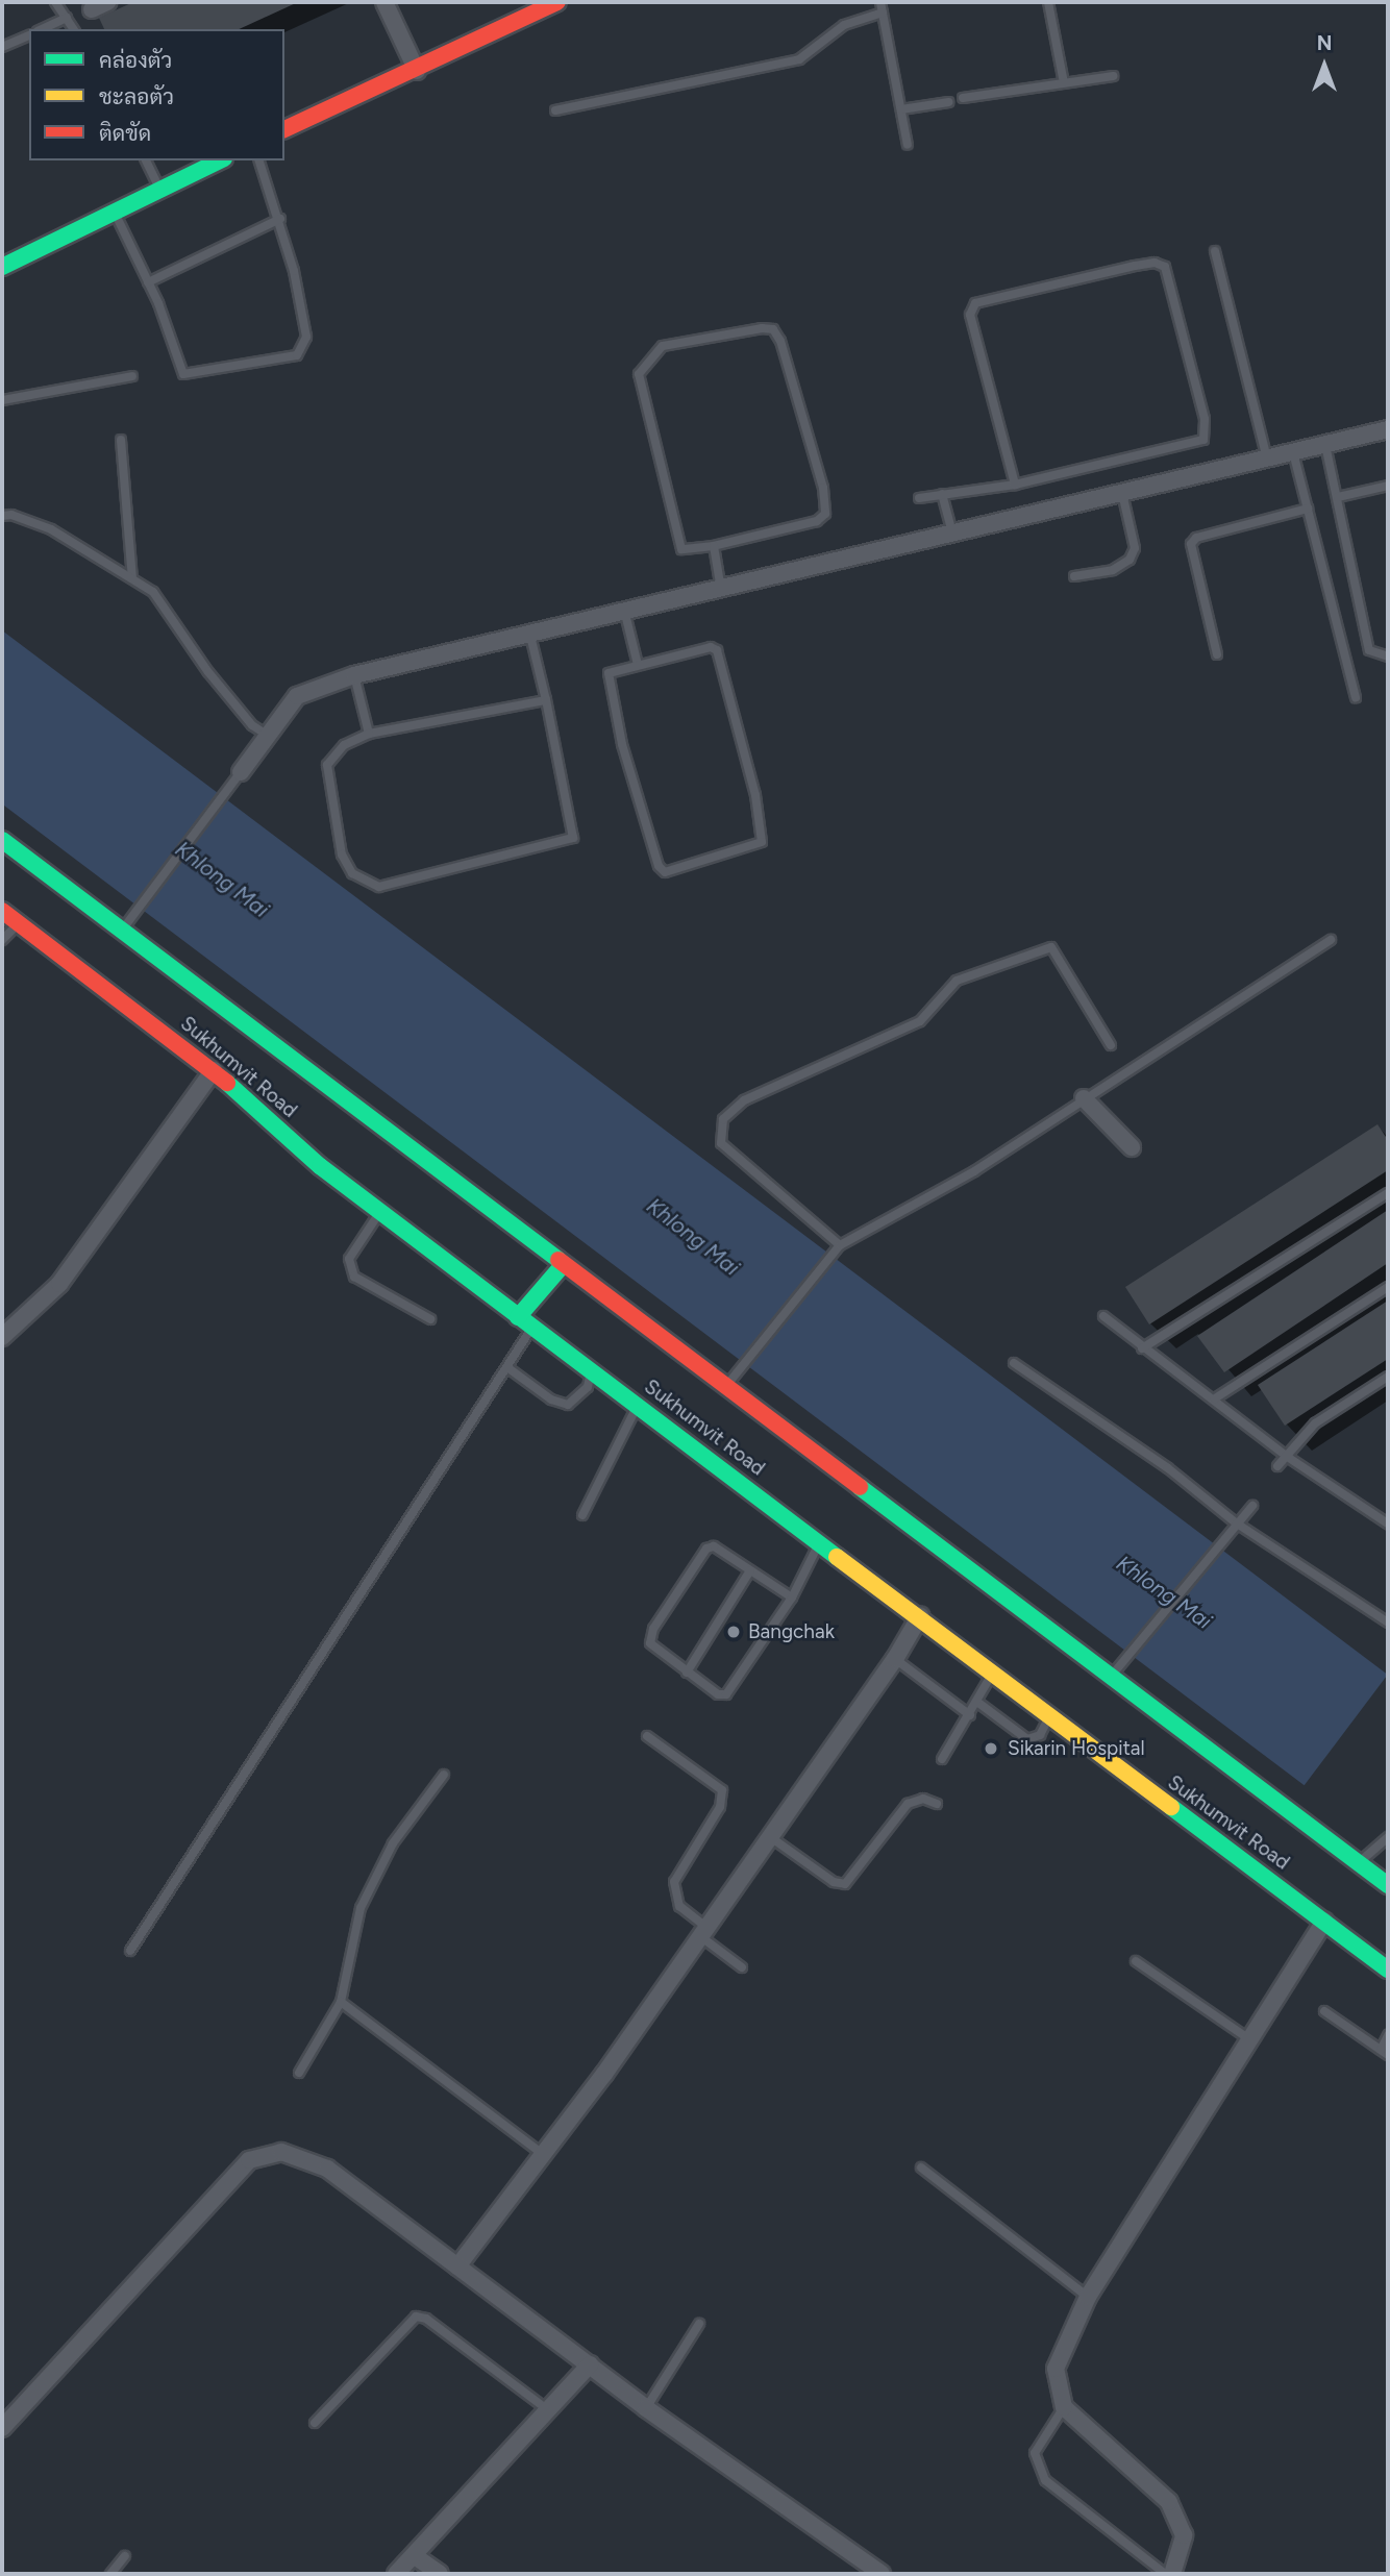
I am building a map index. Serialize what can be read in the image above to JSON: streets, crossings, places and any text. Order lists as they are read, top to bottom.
{
  "streets": {
    "main road": ["Sukhumvit Road"]
  },
  "water": ["Khlong Mai"],
  "places": ["Bangchak", "Sikarin Hospital"],
  "legend": ["คล่องตัว", "ชะลอตัว", "ติดขัด"],
  "north": "top"
}
